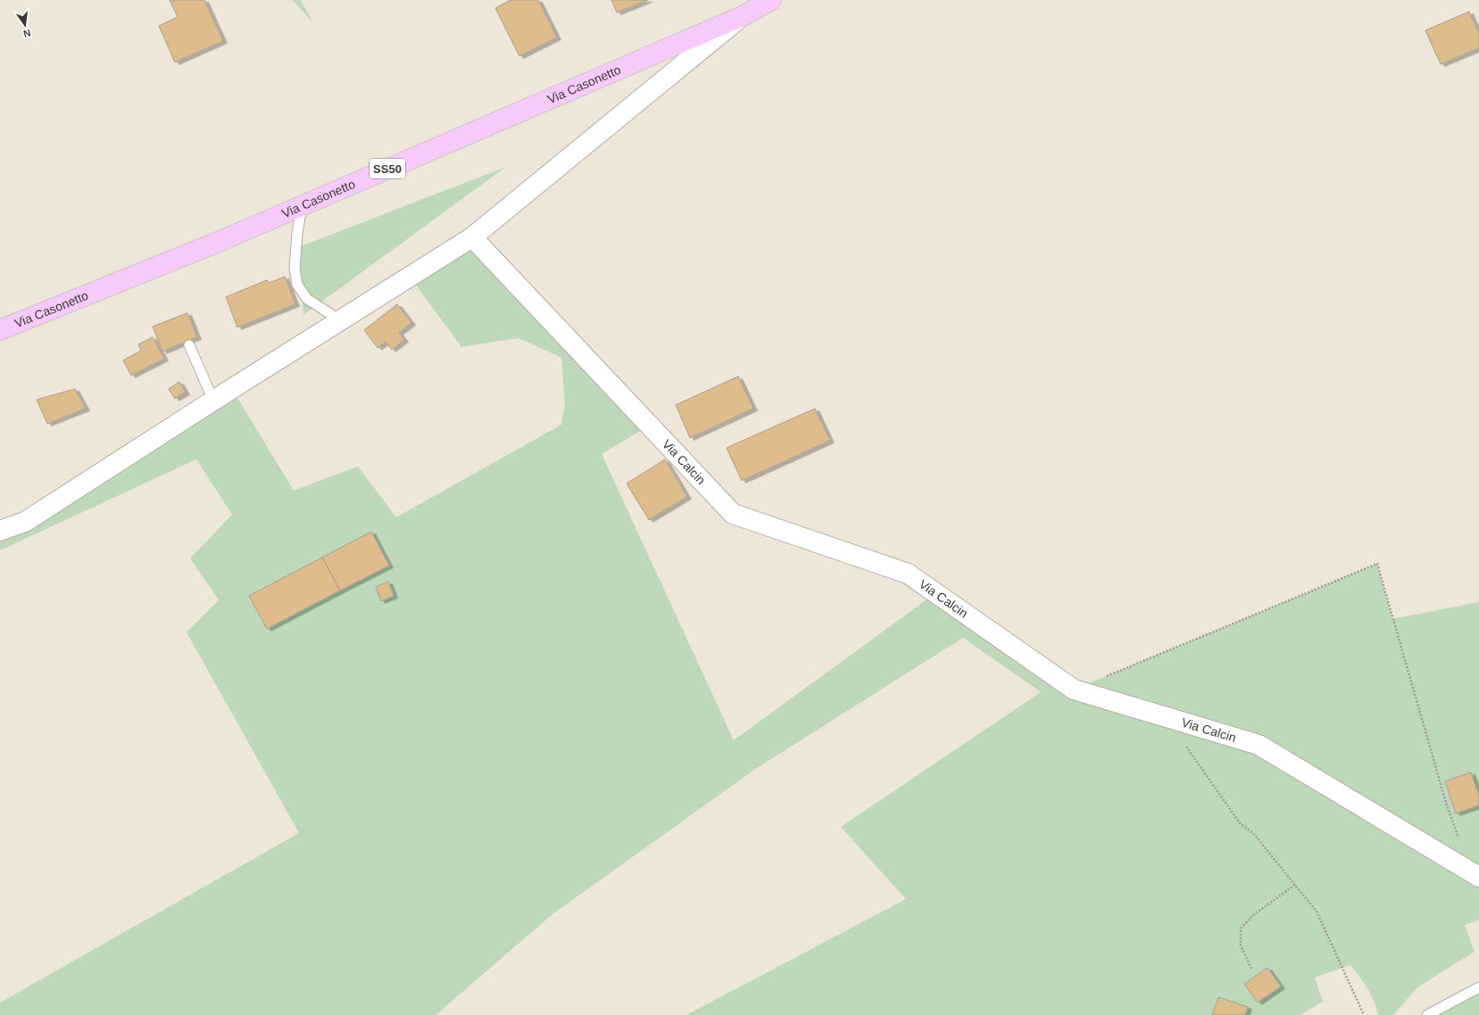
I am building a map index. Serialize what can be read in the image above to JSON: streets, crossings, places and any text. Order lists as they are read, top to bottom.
{
  "streets": {
    "main road": ["Via Casonetto", "SS50"],
    "street": ["Via Calcin"]
  },
  "north": "bottom"
}
